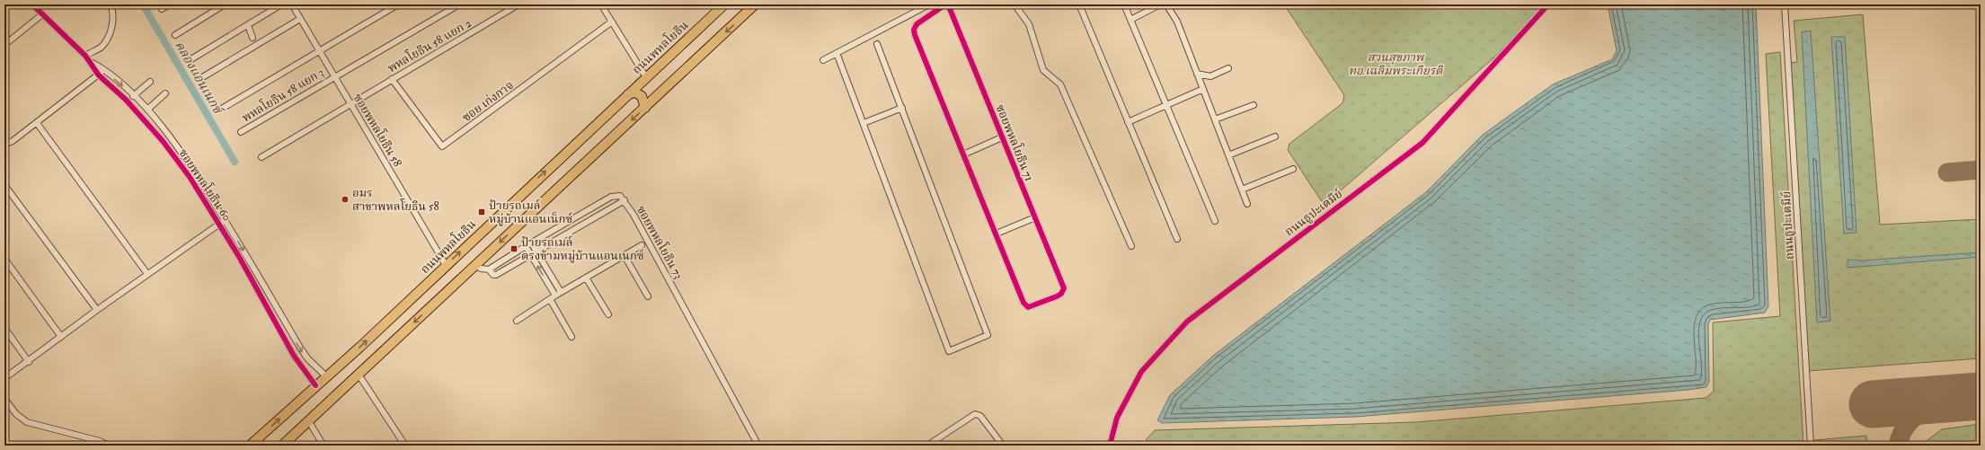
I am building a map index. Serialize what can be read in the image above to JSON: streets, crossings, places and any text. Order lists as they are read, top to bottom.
{
  "streets": {
    "main road": ["ถนนพหลโยธิน"],
    "street": [
      "พหลโยธิน 58 แยก 2",
      "พหลโยธิน 58 แยก 3",
      "ซอย เก่งกาจ",
      "ซอยพหลโยธิน 58",
      "ซอยพหลโยธิน 71",
      "ซอยพหลโยธิน 60",
      "ถนนธูปะเตมีย์",
      "ซอยพหลโยธิน 73"
    ]
  },
  "crossings": [
    ["พหลโยธิน 58 แยก 2", "ซอย เก่งกาจ"],
    ["พหลโยธิน 58 แยก 2", "ซอยพหลโยธิน 58"],
    ["ถนนพหลโยธิน", "ซอยพหลโยธิน 58"],
    ["ถนนพหลโยธิน", "ซอยพหลโยธิน 60"],
    ["พหลโยธิน 58 แยก 3", "ซอยพหลโยธิน 58"]
  ],
  "water": ["คลองแอนเนกซ์"],
  "parks": ["สวนสุขภาพ ทอ.เฉลิมพระเกียรติ"],
  "places": {
    "other": ["อมร สาขาพหลโยธิน 58"],
    "transit": ["ป้ายรถเมล์ หมู่บ้านแอนเน็กซ์", "ป้ายรถเมล์ ตรงข้ามหมู่บ้านแอนเนกซ์"]
  }
}
